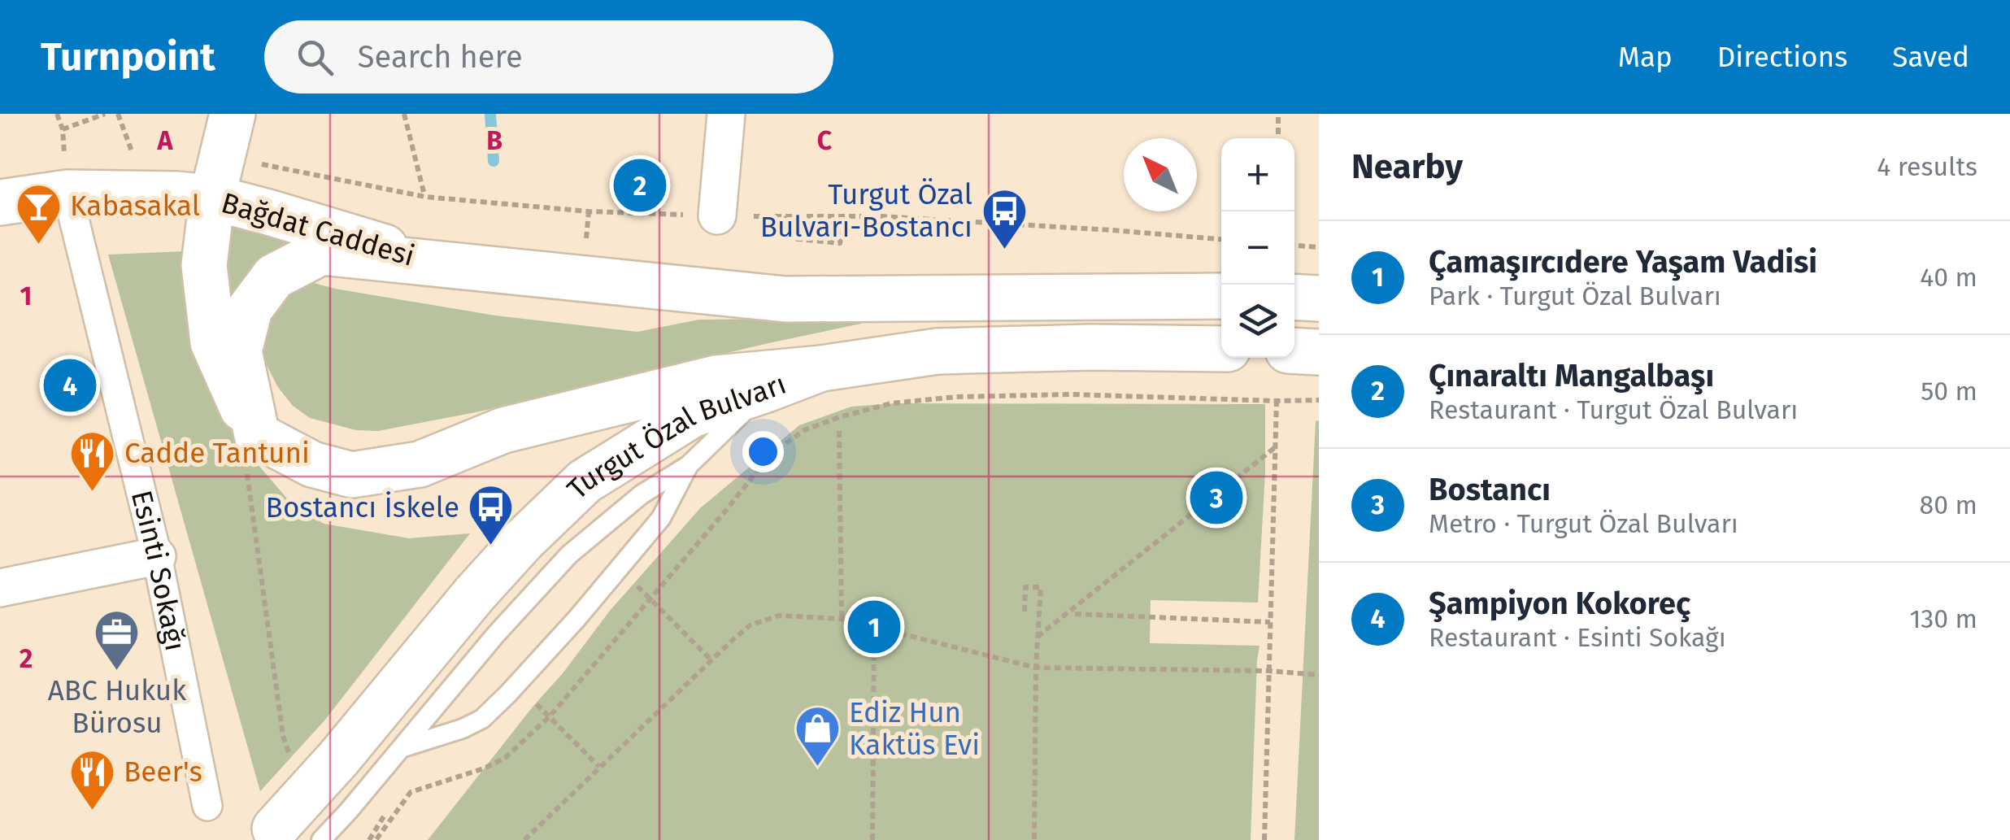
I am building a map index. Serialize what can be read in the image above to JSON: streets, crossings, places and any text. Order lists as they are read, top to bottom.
{
  "streets": {
    "main road": ["Bağdat Caddesi", "Turgut Özal Bulvarı"],
    "street": ["Esinti Sokağı"]
  },
  "crossings": [
    ["Bağdat Caddesi", "Esinti Sokağı"]
  ],
  "places": {
    "bar": ["Kabasakal"],
    "bus stop": ["Turgut Özal Bulvarı-Bostancı", "Bostancı İskele"],
    "restaurant": ["Cadde Tantuni", "Beer's"],
    "office": ["ABC Hukuk Bürosu"],
    "shop": ["Ediz Hun Kaktüs Evi"]
  },
  "north": "top left",
  "page": {
    "header": "Turnpoint",
    "search": "Search here",
    "nav": ["Map", "Directions", "Saved"],
    "heading": ["Nearby", "4 results"],
    "map_buttons": ["+", "−"],
    "pins": [
      "2",
      "4",
      "3",
      "1"
    ],
    "list": [
      {
        "mark": "1",
        "name": "Çamaşırcıdere Yaşam Vadisi",
        "note": "Park · Turgut Özal Bulvarı",
        "value": "40 m"
      },
      {
        "mark": "2",
        "name": "Çınaraltı Mangalbaşı",
        "note": "Restaurant · Turgut Özal Bulvarı",
        "value": "50 m"
      },
      {
        "mark": "3",
        "name": "Bostancı",
        "note": "Metro · Turgut Özal Bulvarı",
        "value": "80 m"
      },
      {
        "mark": "4",
        "name": "Şampiyon Kokoreç",
        "note": "Restaurant · Esinti Sokağı",
        "value": "130 m"
      }
    ]
  },
  "grid": {
    "columns": ["A", "B", "C"],
    "rows": ["1", "2"]
  }
}
